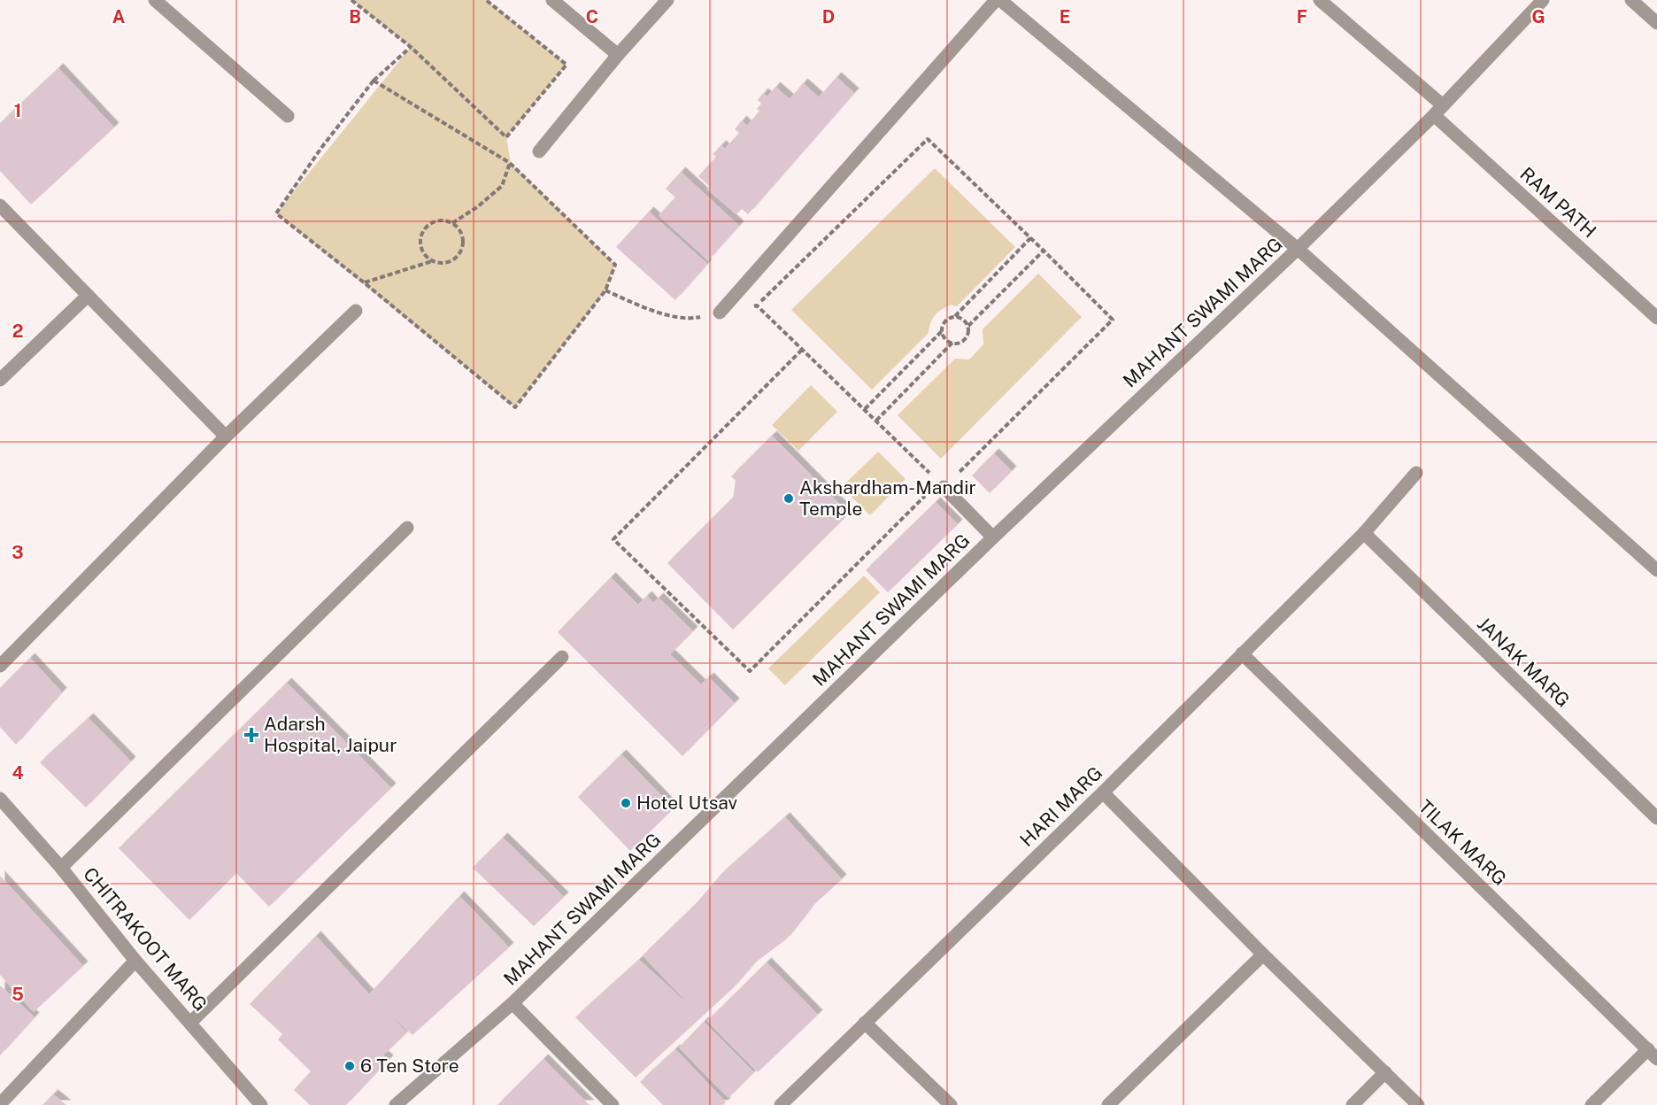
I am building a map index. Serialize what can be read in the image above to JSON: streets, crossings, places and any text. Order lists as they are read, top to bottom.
{
  "streets": {
    "street": [
      "RAM PATH",
      "MAHANT SWAMI MARG",
      "JANAK MARG",
      "HARI MARG",
      "TILAK MARG",
      "CHITRAKOOT MARG"
    ]
  },
  "crossings": [
    ["RAM PATH", "MAHANT SWAMI MARG"],
    ["JANAK MARG", "HARI MARG"],
    ["HARI MARG", "TILAK MARG"]
  ],
  "places": {
    "other": ["Akshardham-Mandir Temple", "Hotel Utsav", "6 Ten Store"],
    "health": ["Adarsh Hospital, Jaipur"]
  },
  "grid": {
    "columns": [
      "A",
      "B",
      "C",
      "D",
      "E",
      "F",
      "G"
    ],
    "rows": [
      "1",
      "2",
      "3",
      "4",
      "5"
    ]
  }
}
